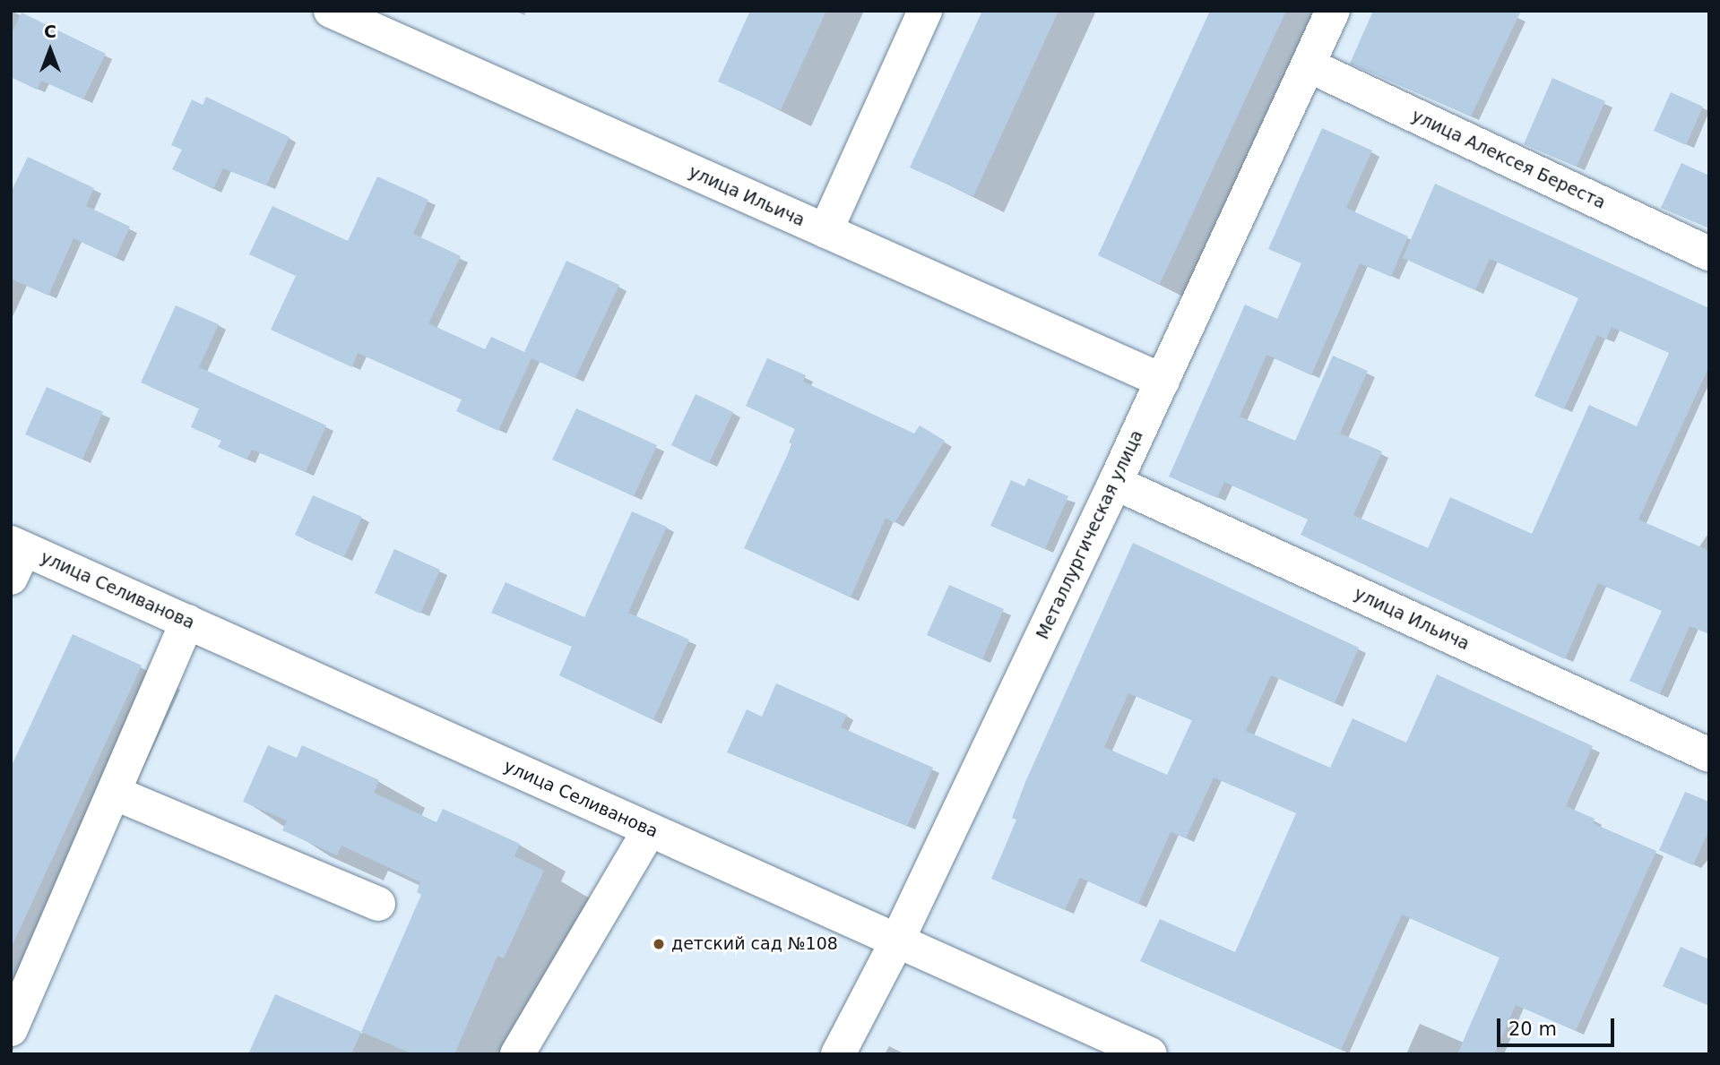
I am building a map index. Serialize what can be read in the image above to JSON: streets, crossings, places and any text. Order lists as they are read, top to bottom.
{
  "streets": {
    "street": [
      "улица Алексея Береста",
      "улица Ильича",
      "Металлургическая улица",
      "улица Селиванова"
    ]
  },
  "crossings": [
    ["улица Алексея Береста", "Металлургическая улица"],
    ["улица Ильича", "Металлургическая улица"],
    ["Металлургическая улица", "улица Селиванова"]
  ],
  "places": ["детский сад №108"],
  "scale_bar": "20 m",
  "north": "top"
}
